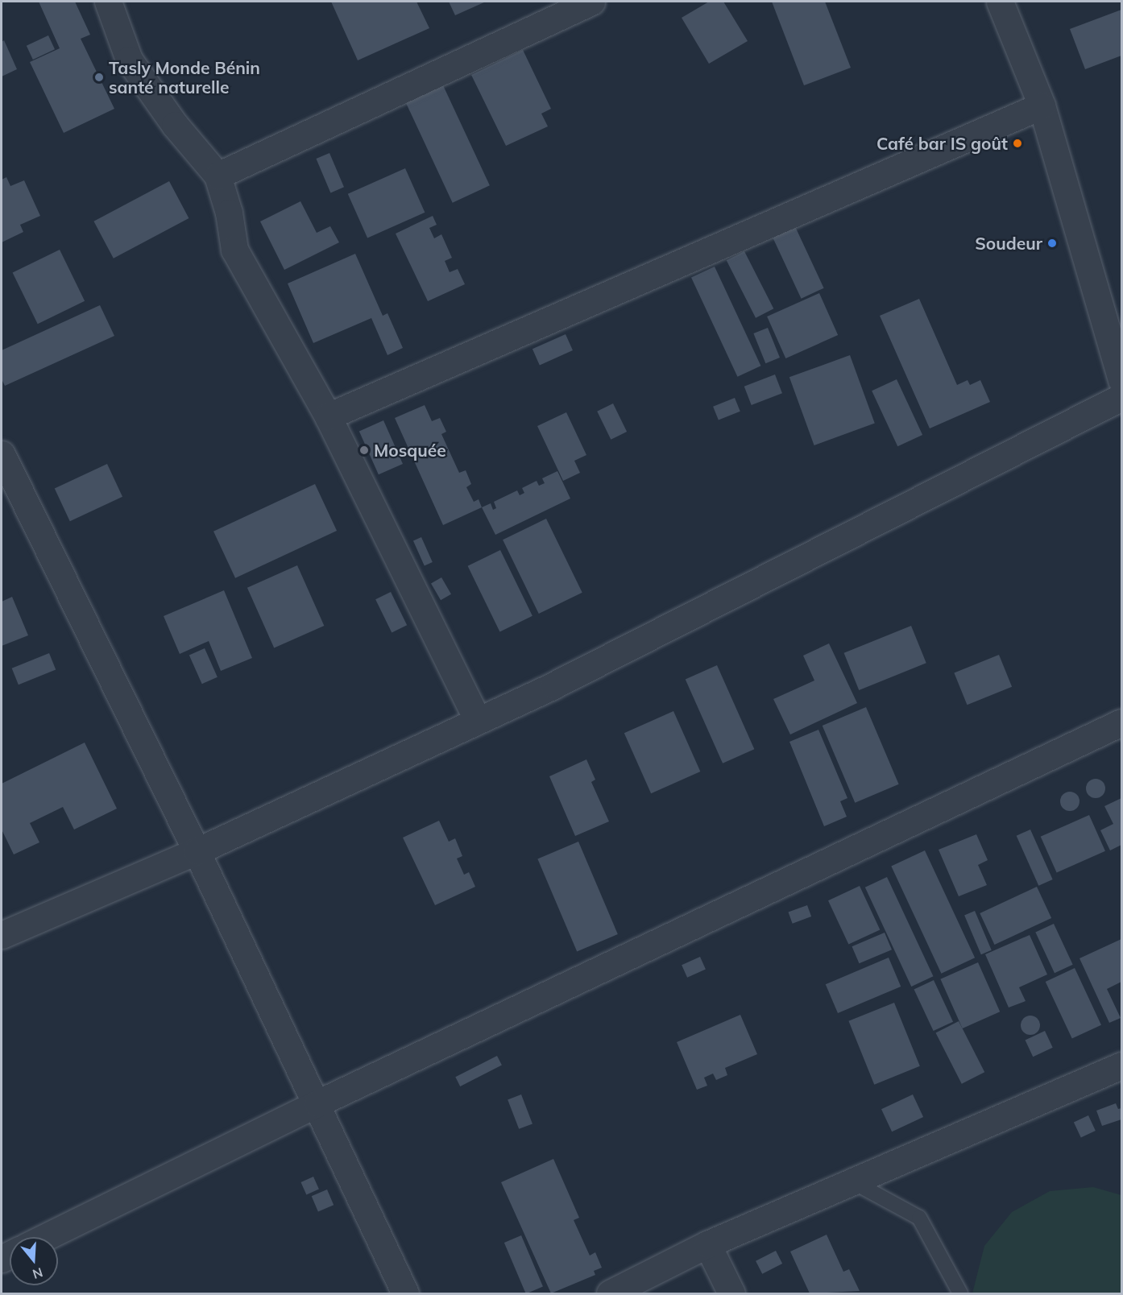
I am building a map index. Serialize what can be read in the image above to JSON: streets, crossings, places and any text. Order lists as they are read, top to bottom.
{
  "places": [
    "Tasly Monde Bénin santé naturelle",
    "Café bar IS goût",
    "Soudeur",
    "Mosquée"
  ],
  "north": "bottom"
}
